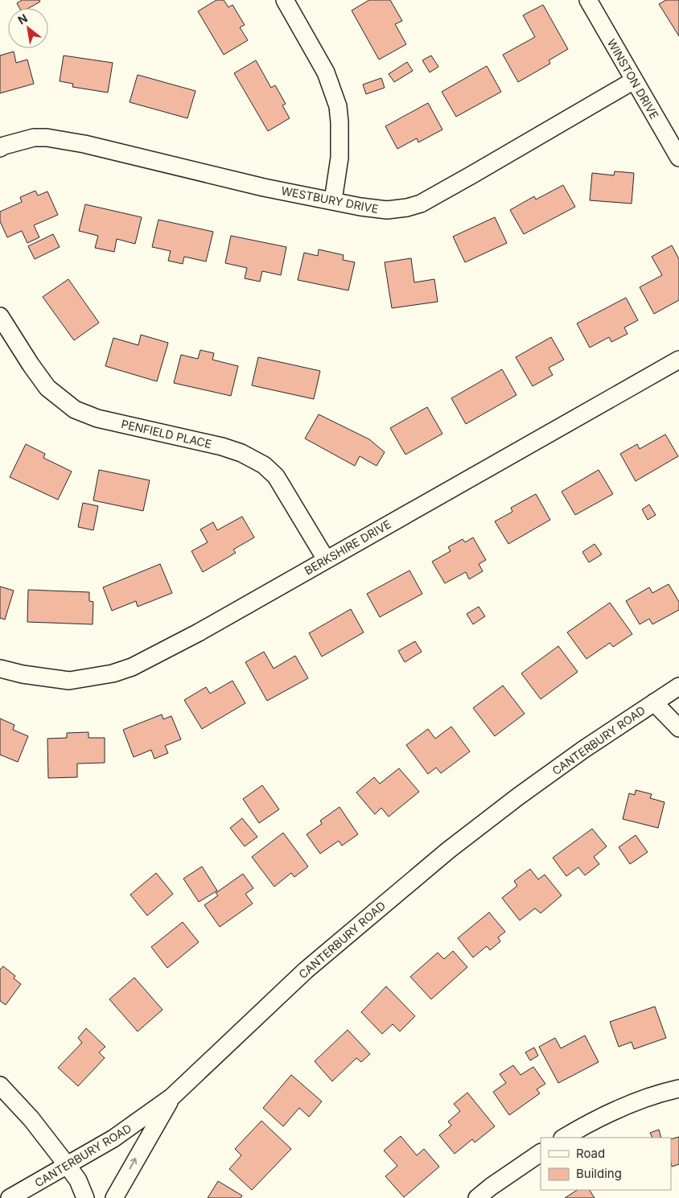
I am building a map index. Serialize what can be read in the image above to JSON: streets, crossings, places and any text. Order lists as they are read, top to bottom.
{
  "streets": {
    "street": [
      "WINSTON DRIVE",
      "WESTBURY DRIVE",
      "PENFIELD PLACE",
      "BERKSHIRE DRIVE",
      "CANTERBURY ROAD"
    ]
  },
  "crossings": [
    ["WINSTON DRIVE", "WESTBURY DRIVE"],
    ["PENFIELD PLACE", "BERKSHIRE DRIVE"]
  ],
  "legend": ["Road", "Building"],
  "north": "top left"
}
